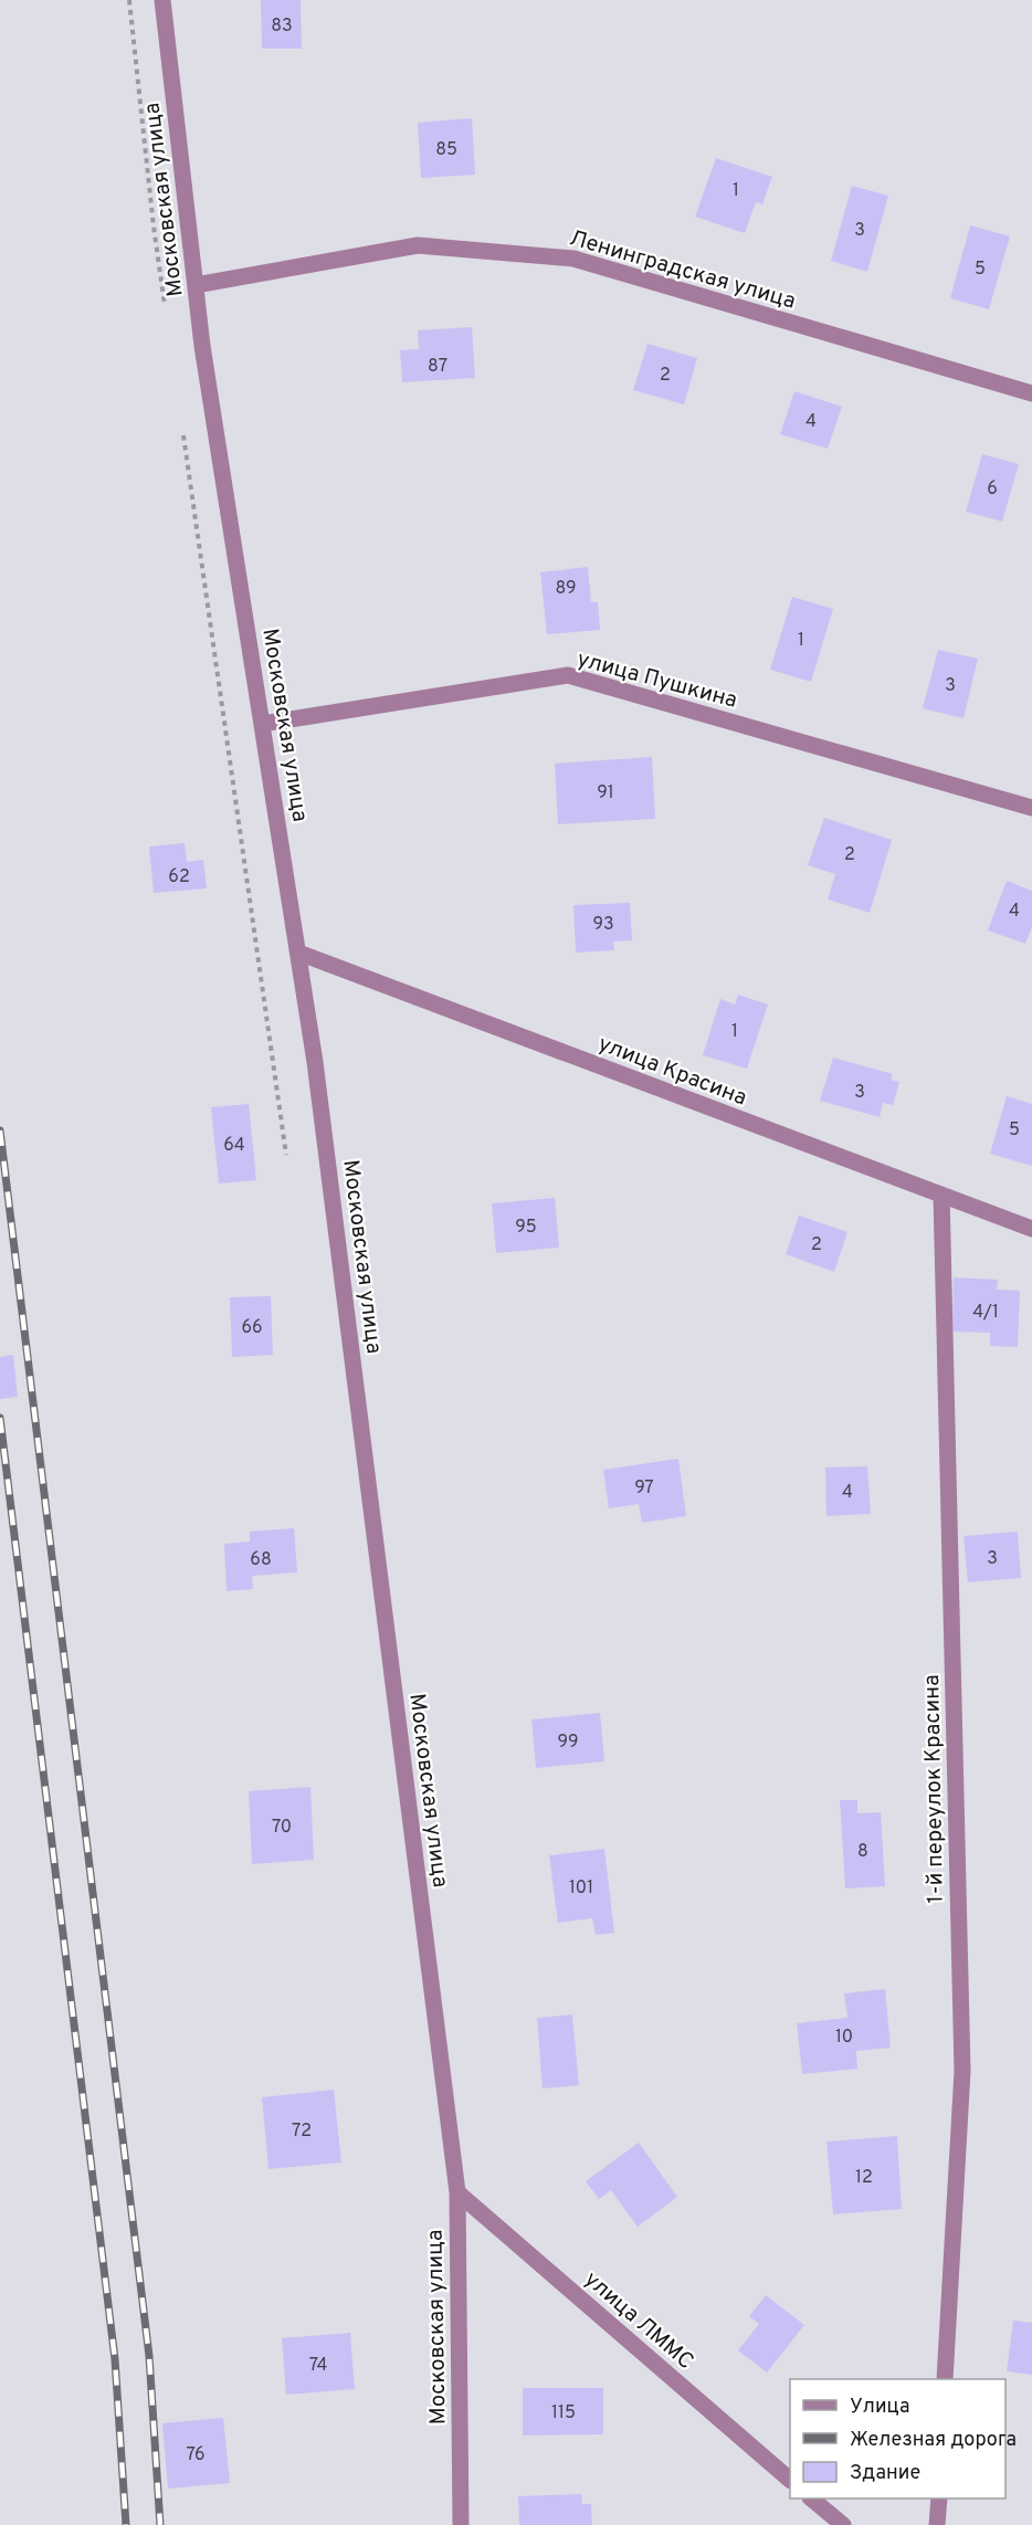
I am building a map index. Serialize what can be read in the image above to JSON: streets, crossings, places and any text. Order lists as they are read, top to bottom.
{
  "streets": {
    "street": [
      "Московская улица",
      "Ленинградская улица",
      "улица Пушкина",
      "улица Красина",
      "1-й переулок Красина",
      "улица ЛММС"
    ]
  },
  "crossings": [
    ["Московская улица", "Ленинградская улица"],
    ["Московская улица", "улица Пушкина"],
    ["Московская улица", "улица Красина"],
    ["Московская улица", "улица ЛММС"],
    ["улица Красина", "1-й переулок Красина"]
  ],
  "house_numbers": [
    "83",
    "85",
    "1",
    "3",
    "5",
    "87",
    "2",
    "4",
    "6",
    "89",
    "1",
    "3",
    "91",
    "2",
    "62",
    "4",
    "93",
    "1",
    "3",
    "5",
    "64",
    "95",
    "2",
    "4/1",
    "66",
    "97",
    "4",
    "3",
    "68",
    "99",
    "70",
    "8",
    "101",
    "10",
    "72",
    "12",
    "74",
    "115",
    "76"
  ],
  "legend": ["Улица", "Железная дорога", "Здание"]
}
